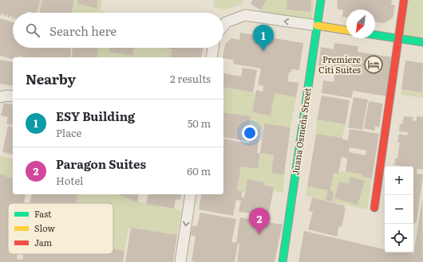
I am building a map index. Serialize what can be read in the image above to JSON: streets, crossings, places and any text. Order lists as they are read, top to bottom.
{
  "streets": {
    "street": ["Juana Osmeña Street"]
  },
  "places": {
    "hotel": ["Premiere Citi Suites"]
  },
  "legend": ["Fast", "Slow", "Jam"],
  "north": "bottom left",
  "page": {
    "search": "Search here",
    "pins": ["1", "2"],
    "heading": ["Nearby", "2 results"],
    "list": [
      {
        "mark": "1",
        "name": "ESY Building",
        "note": "Place",
        "value": "50 m"
      },
      {
        "mark": "2",
        "name": "Paragon Suites",
        "note": "Hotel",
        "value": "60 m"
      }
    ],
    "map_buttons": ["+", "−"]
  }
}
